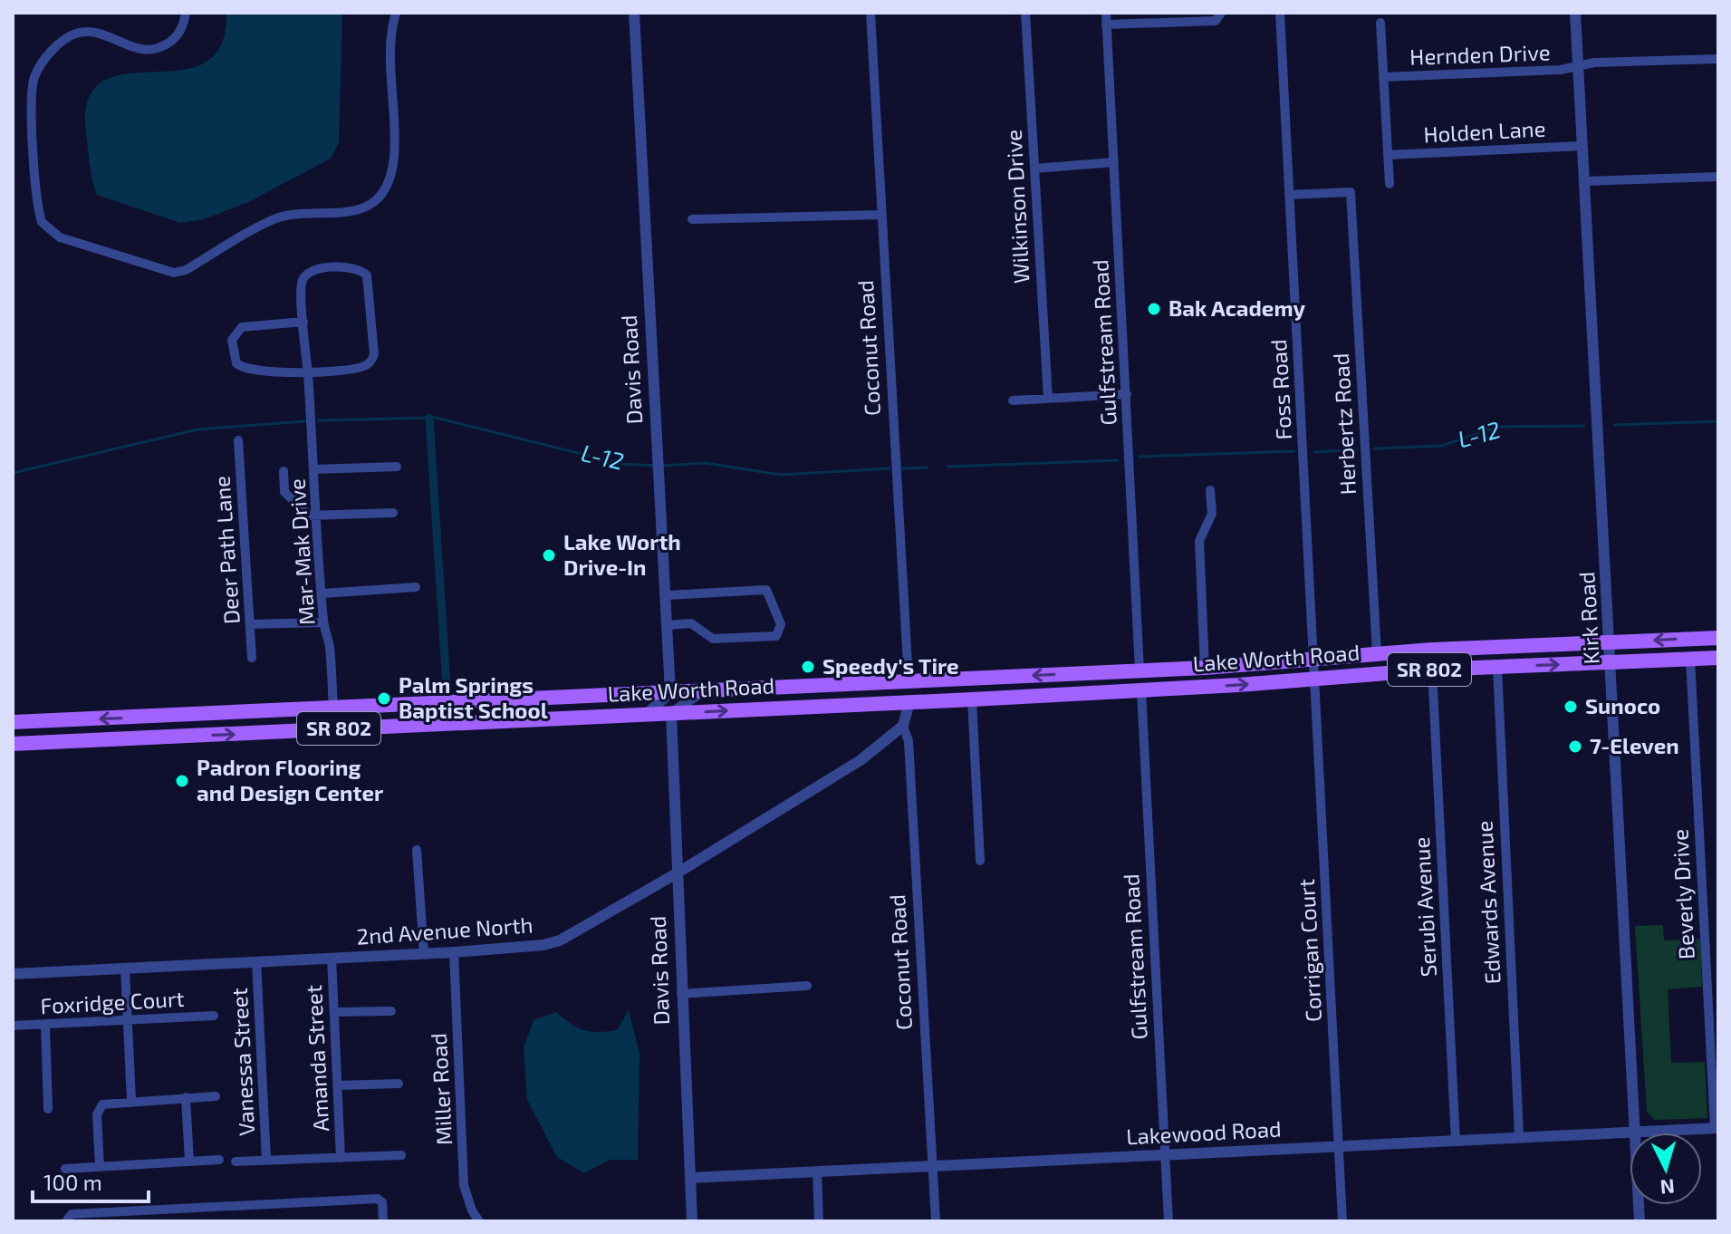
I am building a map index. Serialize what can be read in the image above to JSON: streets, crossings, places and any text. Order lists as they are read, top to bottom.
{
  "streets": {
    "main road": ["Lake Worth Road", "SR 802"],
    "street": [
      "Hernden Drive",
      "Holden Lane",
      "Wilkinson Drive",
      "Gulfstream Road",
      "Coconut Road",
      "Davis Road",
      "Foss Road",
      "Herbertz Road",
      "Deer Path Lane",
      "Mar-Mak Drive",
      "Kirk Road",
      "Beverly Drive",
      "Edwards Avenue",
      "Serubi Avenue",
      "2nd Avenue North",
      "Corrigan Court",
      "Foxridge Court",
      "Amanda Street",
      "Vanessa Street",
      "Miller Road",
      "Lakewood Road"
    ]
  },
  "crossings": [
    ["Hernden Drive", "Kirk Road"],
    ["Holden Lane", "Kirk Road"],
    ["Gulfstream Road", "Lake Worth Road"],
    ["Gulfstream Road", "Lakewood Road"],
    ["Coconut Road", "Lake Worth Road"],
    ["Coconut Road", "2nd Avenue North"],
    ["Coconut Road", "Lakewood Road"],
    ["Davis Road", "Lake Worth Road"],
    ["Davis Road", "2nd Avenue North"],
    ["Davis Road", "Lakewood Road"],
    ["Foss Road", "Herbertz Road"],
    ["Foss Road", "Lake Worth Road"],
    ["Foss Road", "Corrigan Court"],
    ["Herbertz Road", "Lake Worth Road"],
    ["Mar-Mak Drive", "Lake Worth Road"],
    ["Kirk Road", "Lake Worth Road"],
    ["Kirk Road", "Lakewood Road"],
    ["Lake Worth Road", "Beverly Drive"],
    ["Lake Worth Road", "Edwards Avenue"],
    ["Lake Worth Road", "Serubi Avenue"],
    ["Lake Worth Road", "Corrigan Court"],
    ["Beverly Drive", "Lakewood Road"],
    ["Edwards Avenue", "Lakewood Road"],
    ["Serubi Avenue", "Lakewood Road"],
    ["2nd Avenue North", "Amanda Street"],
    ["2nd Avenue North", "Vanessa Street"],
    ["2nd Avenue North", "Miller Road"],
    ["Corrigan Court", "Lakewood Road"]
  ],
  "water": ["L-12"],
  "places": [
    "Bak Academy",
    "Lake Worth Drive-In",
    "Speedy's Tire",
    "Palm Springs Baptist School",
    "Sunoco",
    "7-Eleven",
    "Padron Flooring and Design Center"
  ],
  "scale_bar": "100 m",
  "north": "bottom"
}
